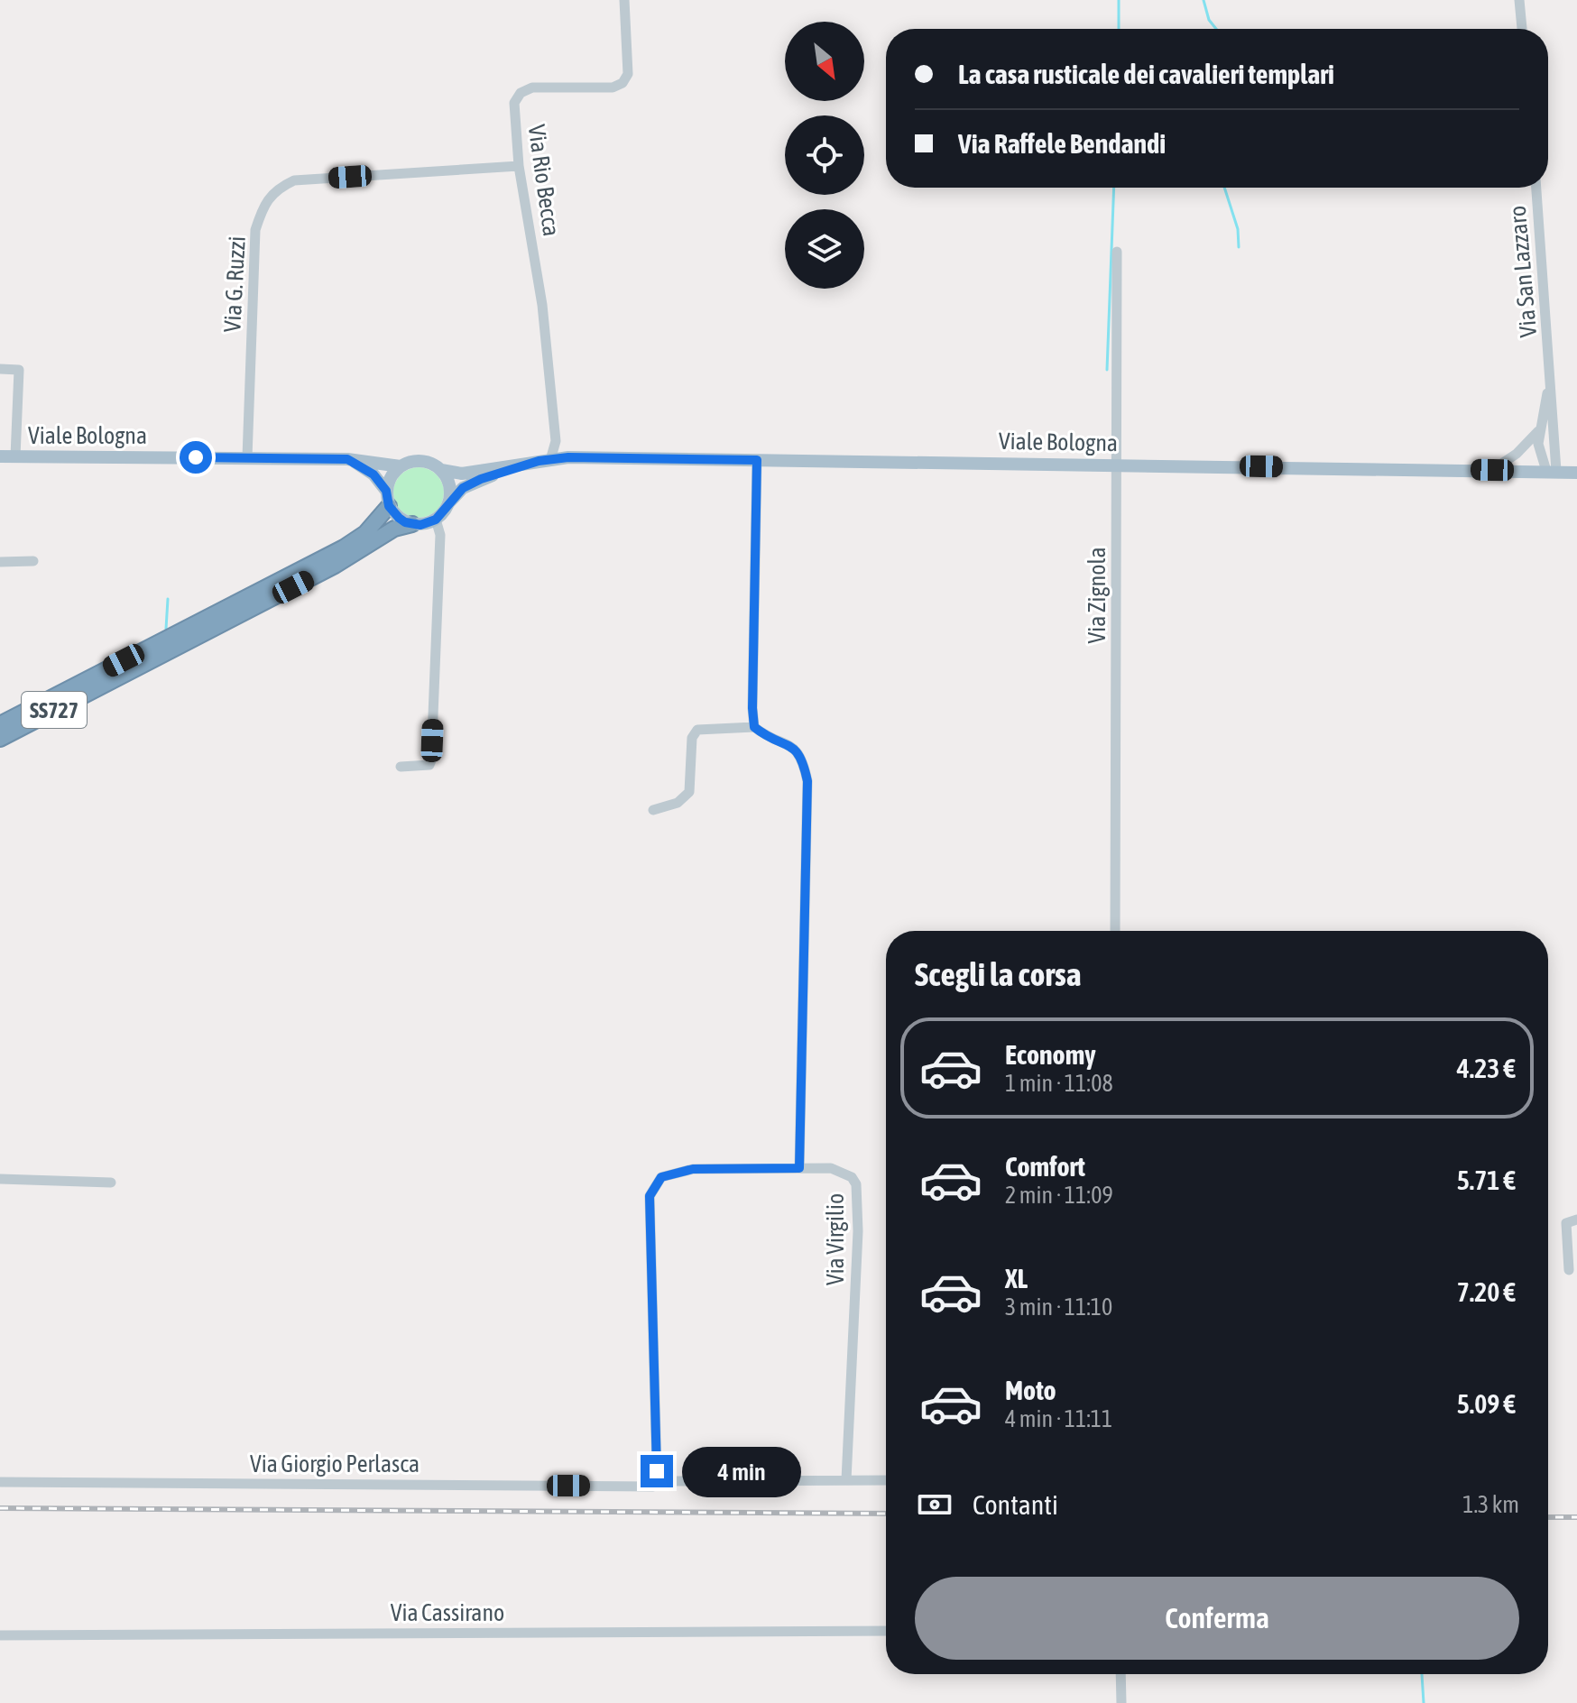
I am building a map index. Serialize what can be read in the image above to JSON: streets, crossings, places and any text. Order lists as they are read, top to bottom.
{
  "streets": {
    "highway": ["SS727"],
    "main road": ["Viale Bologna"],
    "street": [
      "Via Rio Becca",
      "Via San Lazzaro",
      "Via G. Ruzzi",
      "Via Zignola",
      "Via Virgilio",
      "Via Giorgio Perlasca",
      "Via Cassirano"
    ]
  },
  "crossings": [
    ["Via Rio Becca", "Via G. Ruzzi"],
    ["Via Rio Becca", "Viale Bologna"],
    ["Via San Lazzaro", "Viale Bologna"],
    ["Via G. Ruzzi", "Viale Bologna"],
    ["Viale Bologna", "Via Zignola"],
    ["Viale Bologna", "SS727"],
    ["Via Virgilio", "Via Giorgio Perlasca"]
  ],
  "north": "bottom right",
  "page": {
    "banner": ["La casa rusticale dei cavalieri templari", "Via Raffele Bendandi"],
    "heading": "Scegli la corsa",
    "list": [
      {
        "name": "Economy",
        "note": "1 min · 11:08",
        "value": "4.23 €"
      },
      {
        "name": "Comfort",
        "note": "2 min · 11:09",
        "value": "5.71 €"
      },
      {
        "name": "XL",
        "note": "3 min · 11:10",
        "value": "7.20 €"
      },
      {
        "name": "Moto",
        "note": "4 min · 11:11",
        "value": "5.09 €"
      }
    ],
    "bubble": "4 min",
    "pay": ["Contanti", "1.3 km"],
    "buttons": "Conferma"
  }
}
